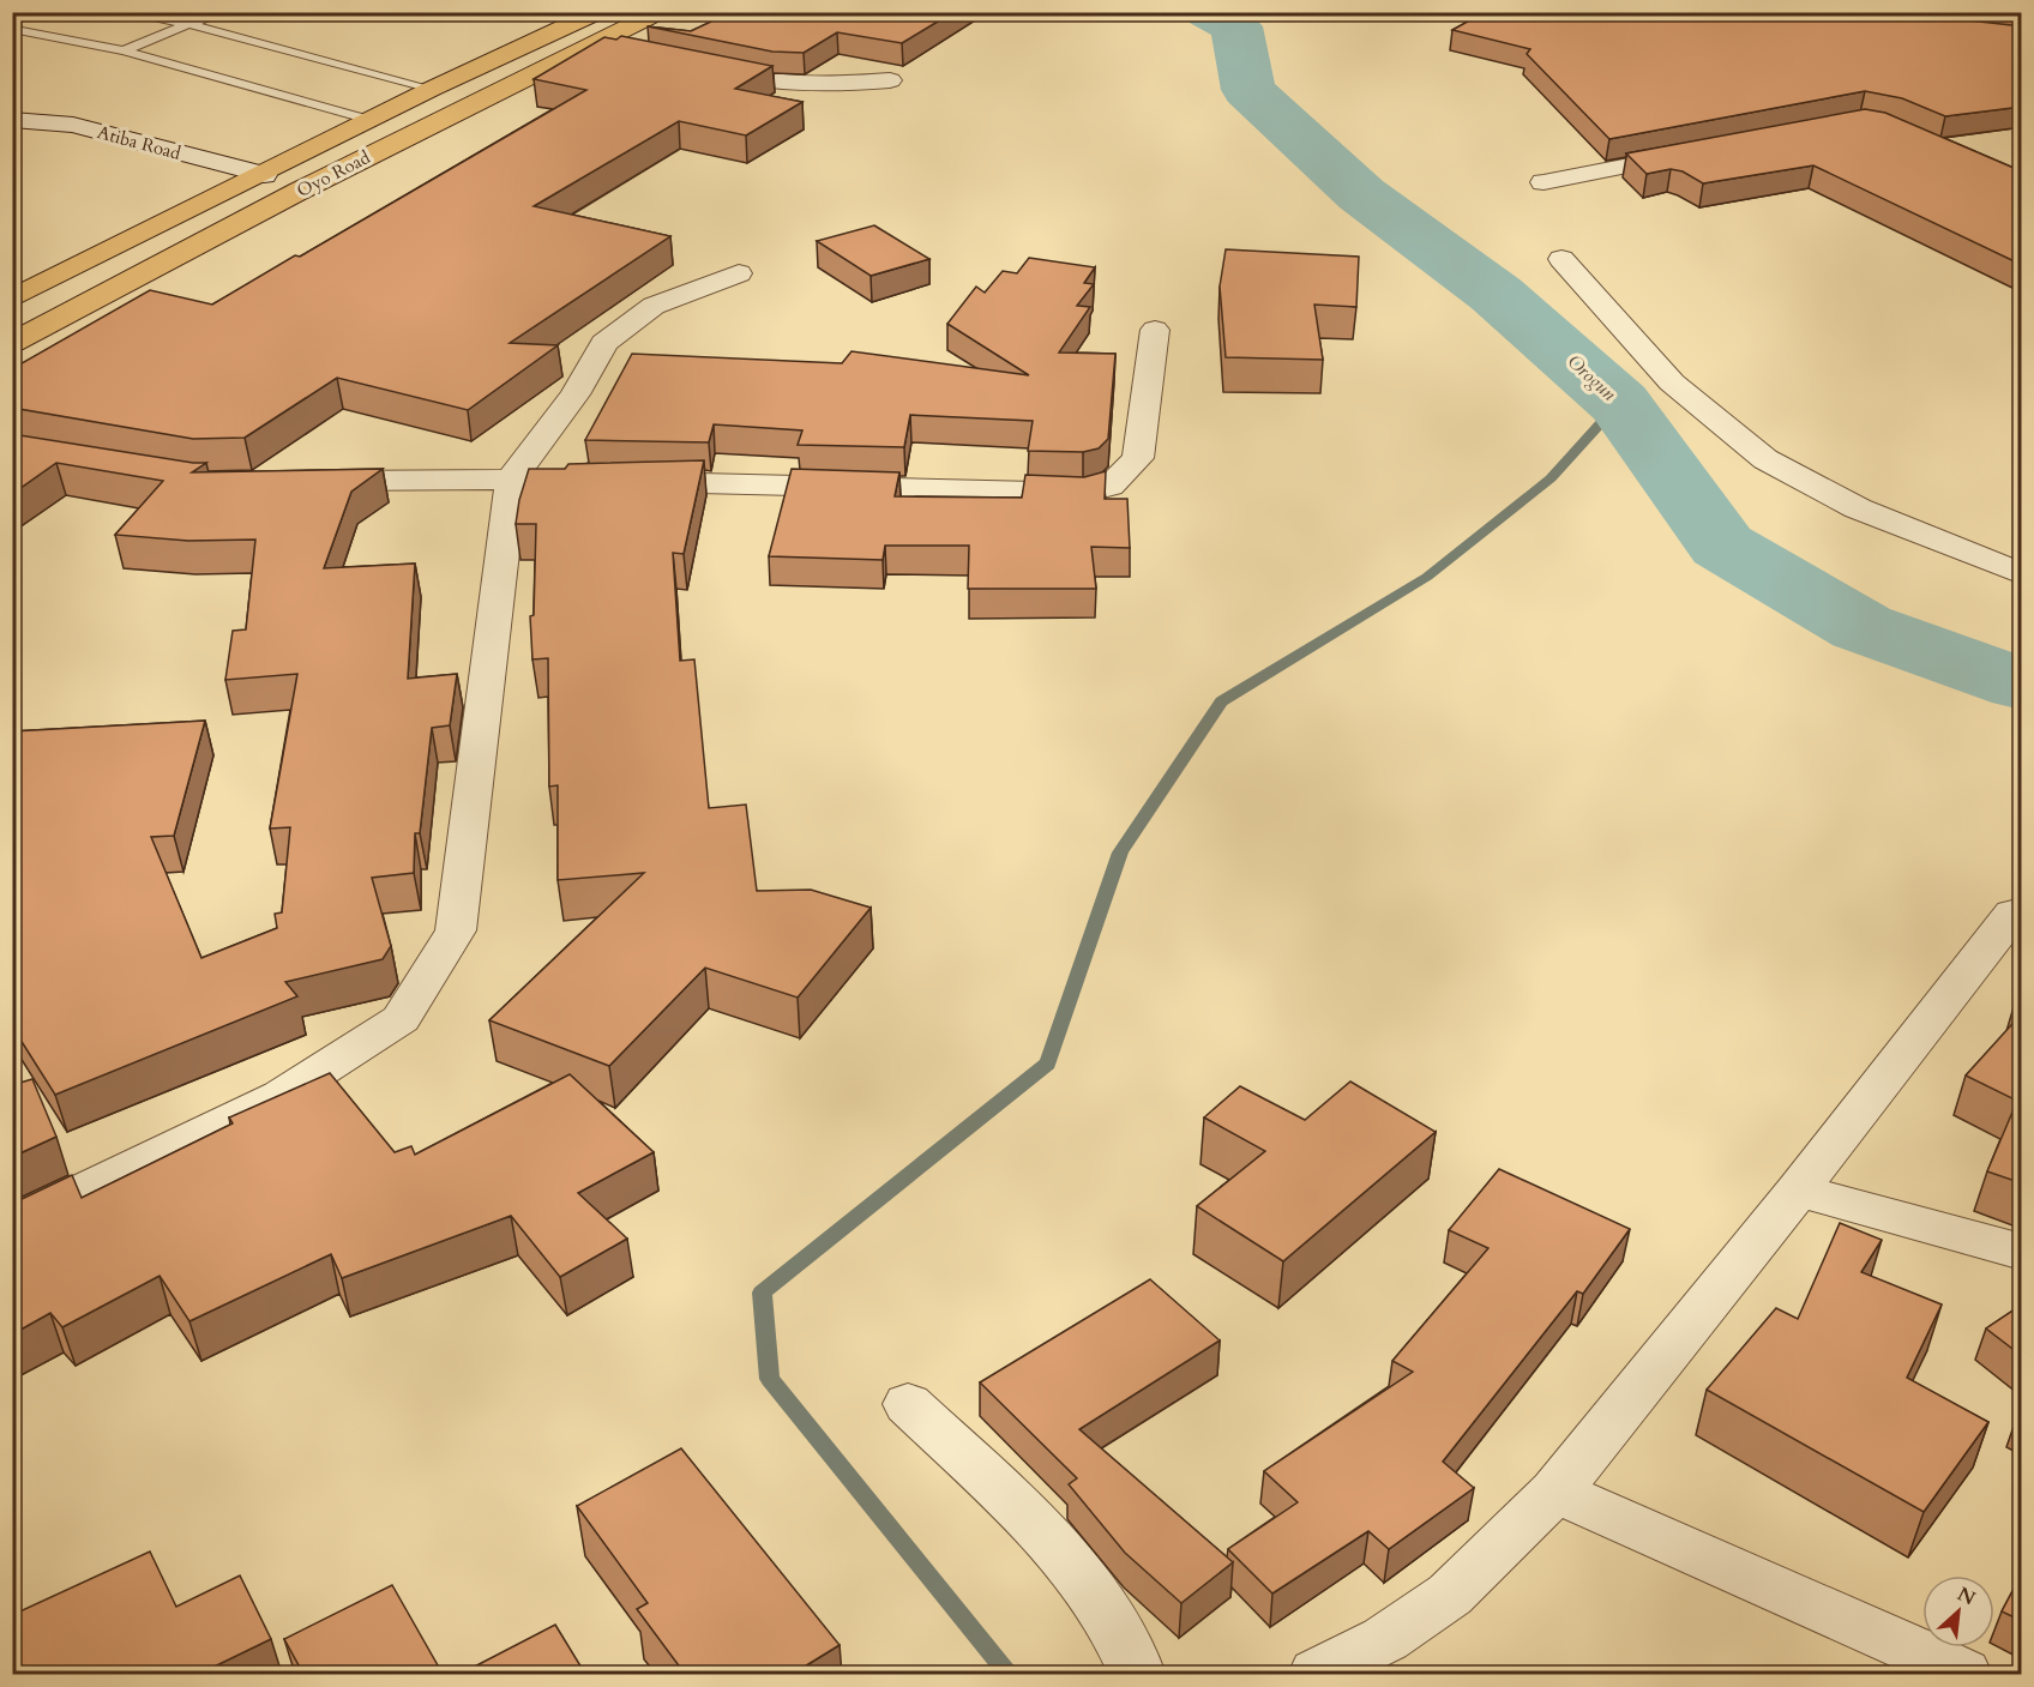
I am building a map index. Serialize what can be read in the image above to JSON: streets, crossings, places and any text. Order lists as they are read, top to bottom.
{
  "streets": {
    "highway": ["Oyo Road"],
    "street": ["Atiba Road"]
  },
  "crossings": [
    ["Atiba Road", "Oyo Road"]
  ],
  "water": ["Orogun"],
  "north": "top right"
}
